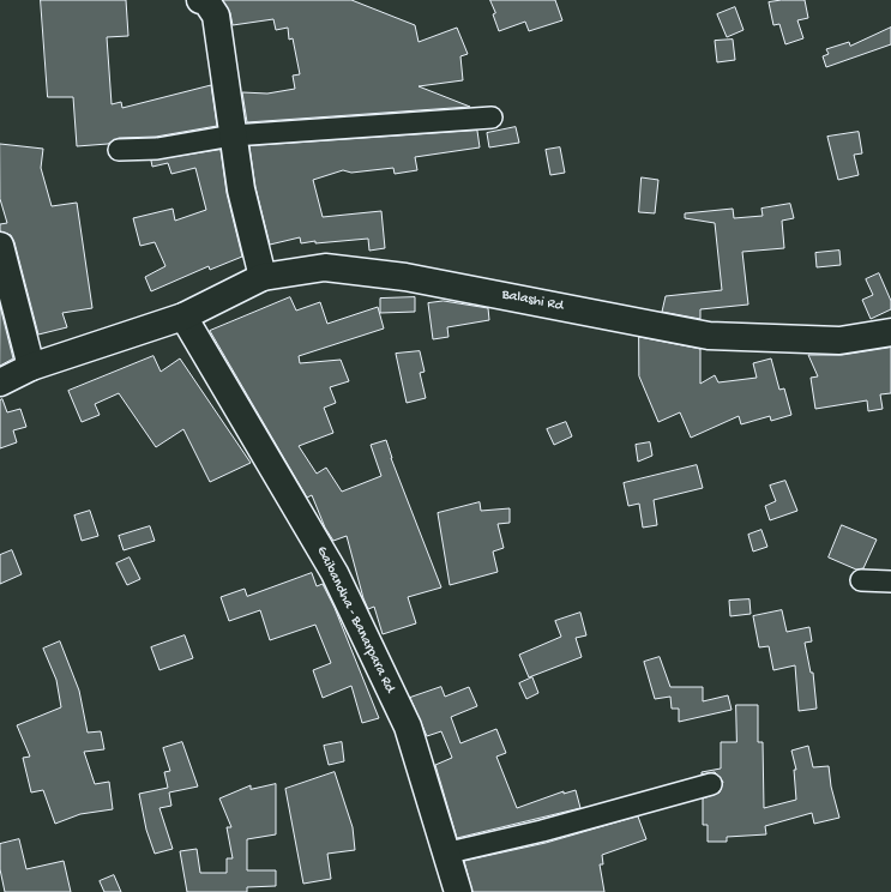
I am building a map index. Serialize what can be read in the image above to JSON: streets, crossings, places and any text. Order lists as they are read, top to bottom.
{
  "streets": {
    "main road": ["Balashi Rd", "Gaibandha - Banarpara Rd"]
  },
  "crossings": [
    ["Balashi Rd", "Gaibandha - Banarpara Rd"]
  ]
}
